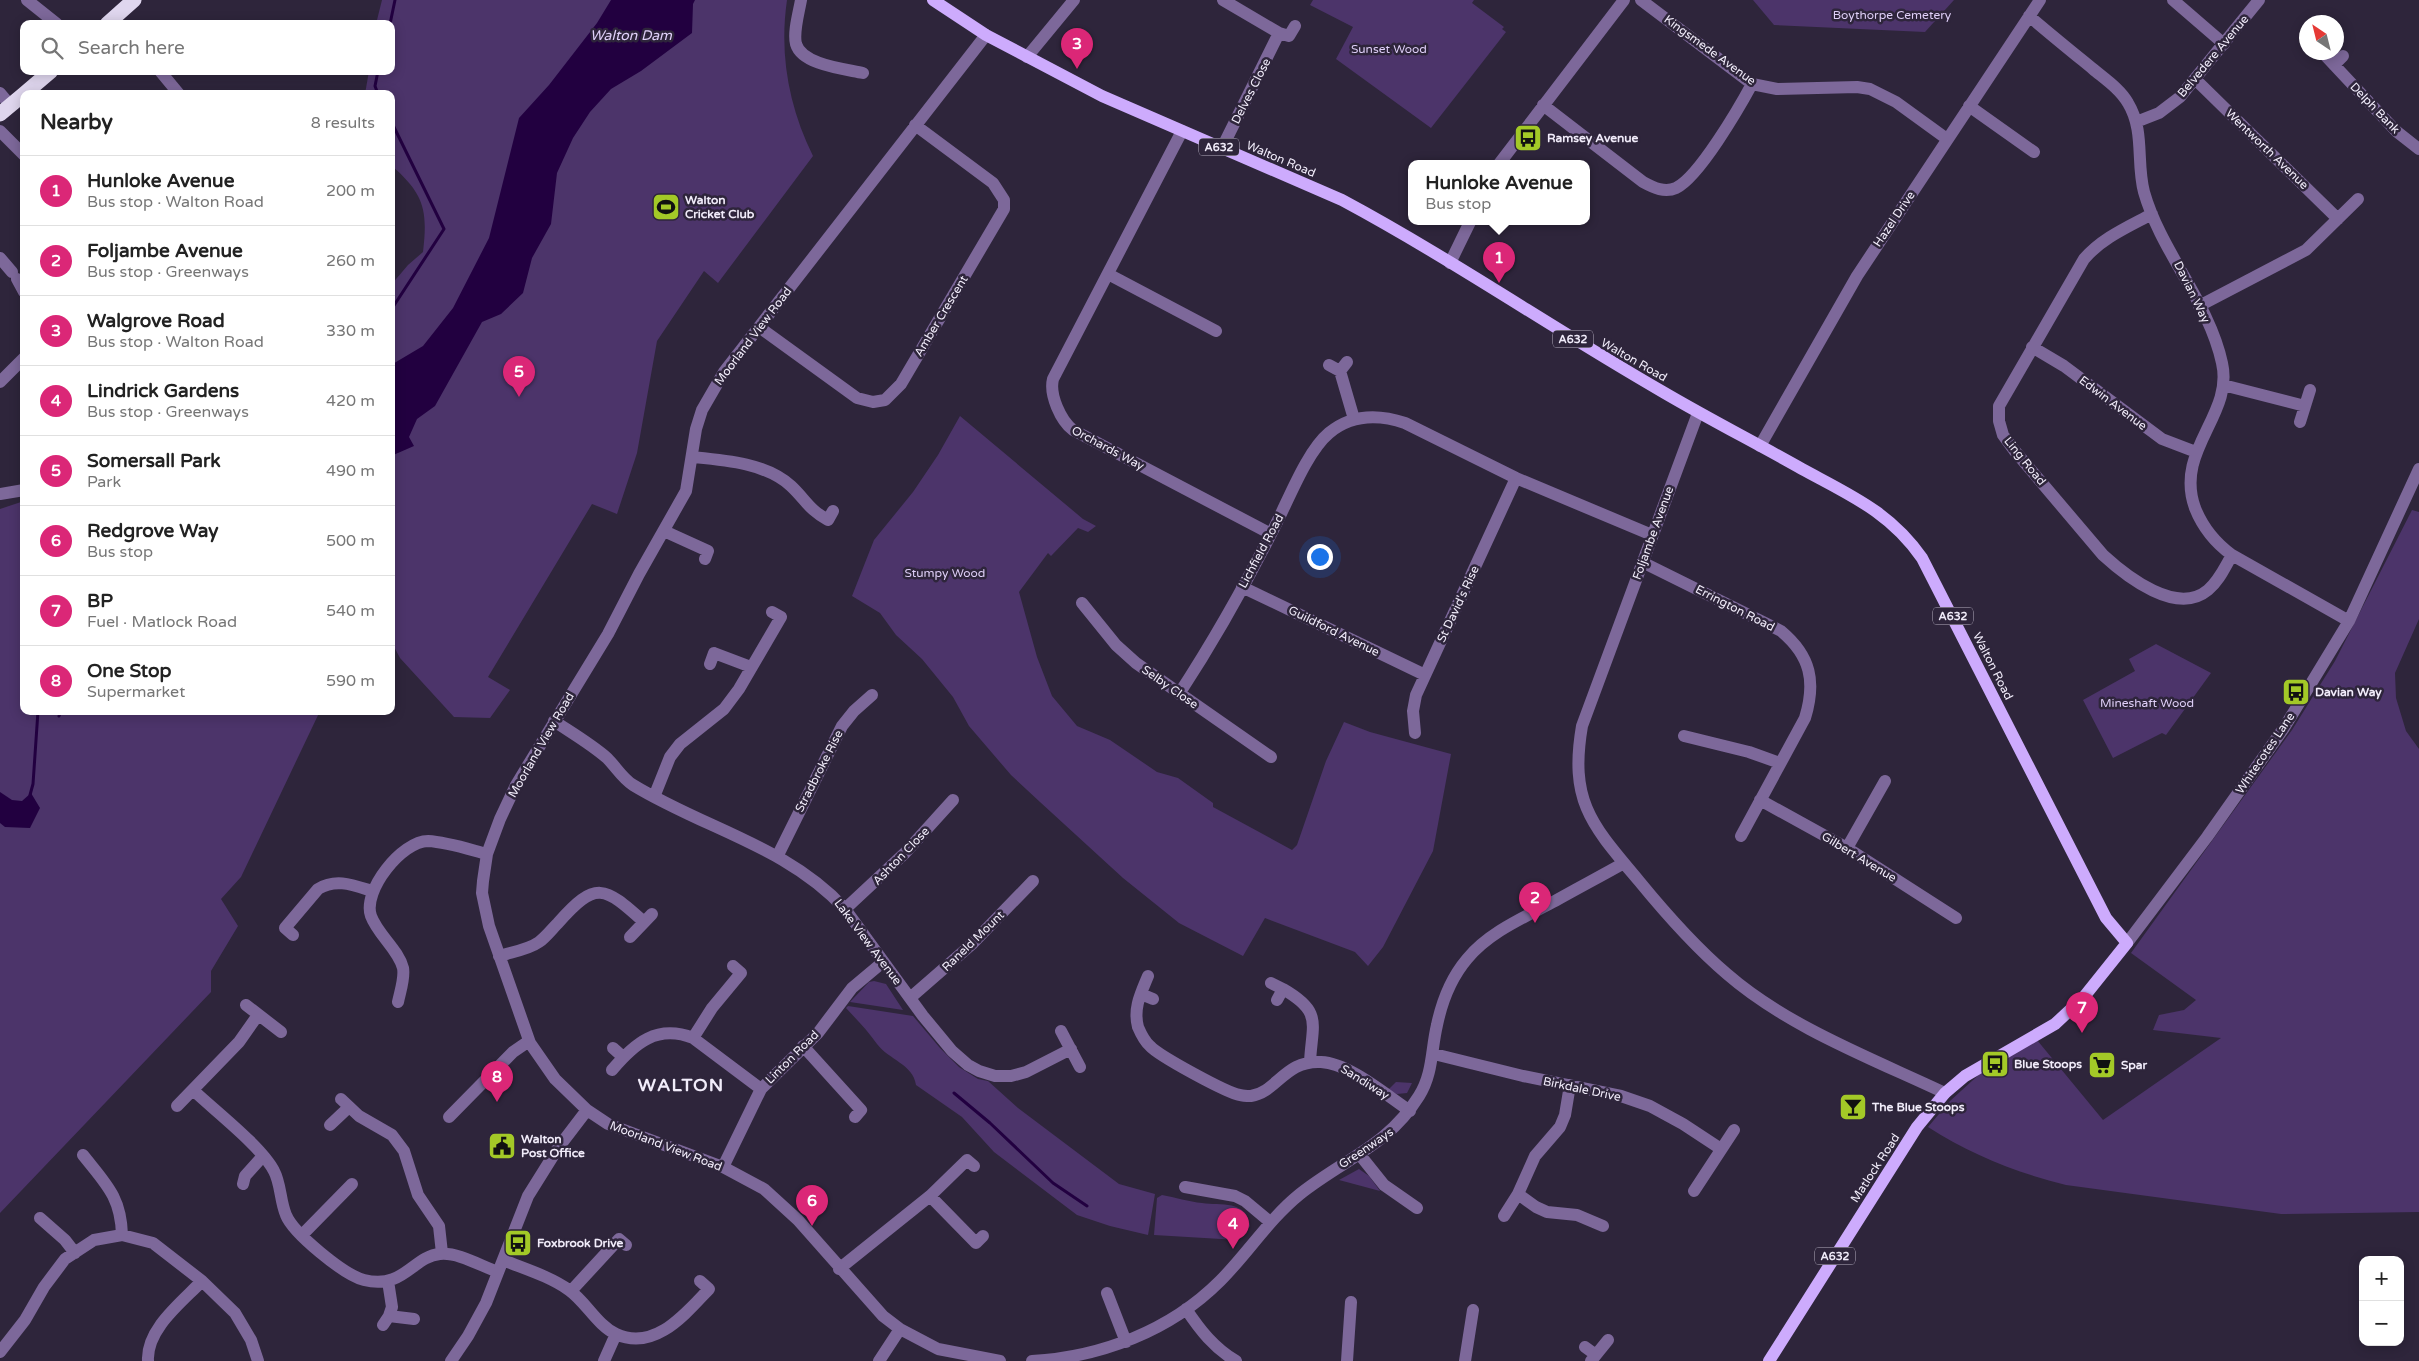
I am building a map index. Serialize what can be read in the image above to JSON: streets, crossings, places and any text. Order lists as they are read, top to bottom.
{
  "streets": {
    "main road": ["A632", "Walton Road", "Matlock Road"],
    "street": [
      "Kingsmede Avenue",
      "Belvedere Avenue",
      "Delves Close",
      "Delph Bank",
      "Wentworth Avenue",
      "Hazel Drive",
      "Davian Way",
      "Amber Crescent",
      "Moorland View Road",
      "Edwin Avenue",
      "Orchards Way",
      "Ling Road",
      "Foljambe Avenue",
      "Lichfield Road",
      "St David's Rise",
      "Errington Road",
      "Guildford Avenue",
      "Selby Close",
      "Whitecotes Lane",
      "Stradbroke Rise",
      "Ashton Close",
      "Gilbert Avenue",
      "Raneld Mount",
      "Lake View Avenue",
      "Linton Road",
      "Sandiway",
      "Birkdale Drive",
      "Greenways"
    ]
  },
  "crossings": [
    ["Kingsmede Avenue", "Hazel Drive"],
    ["Belvedere Avenue", "Wentworth Avenue"],
    ["Belvedere Avenue", "Davian Way"],
    ["Delves Close", "Walton Road"],
    ["Walton Road", "Hazel Drive"],
    ["Walton Road", "Moorland View Road"],
    ["Walton Road", "Orchards Way"],
    ["Walton Road", "Foljambe Avenue"],
    ["Walton Road", "Whitecotes Lane"],
    ["Walton Road", "Matlock Road"],
    ["Hazel Drive", "Davian Way"],
    ["Davian Way", "Edwin Avenue"],
    ["Davian Way", "Ling Road"],
    ["Davian Way", "Whitecotes Lane"],
    ["Amber Crescent", "Moorland View Road"],
    ["Moorland View Road", "Lake View Avenue"],
    ["Moorland View Road", "Linton Road"],
    ["Edwin Avenue", "Ling Road"],
    ["Orchards Way", "Lichfield Road"],
    ["Foljambe Avenue", "Lichfield Road"],
    ["Foljambe Avenue", "Errington Road"],
    ["Foljambe Avenue", "Greenways"],
    ["Foljambe Avenue", "Matlock Road"],
    ["Lichfield Road", "St David's Rise"],
    ["Lichfield Road", "Guildford Avenue"],
    ["Lichfield Road", "Selby Close"],
    ["St David's Rise", "Guildford Avenue"],
    ["Errington Road", "Gilbert Avenue"],
    ["Whitecotes Lane", "Matlock Road"],
    ["Stradbroke Rise", "Lake View Avenue"],
    ["Ashton Close", "Lake View Avenue"],
    ["Raneld Mount", "Lake View Avenue"],
    ["Lake View Avenue", "Linton Road"],
    ["Sandiway", "Greenways"],
    ["Birkdale Drive", "Greenways"]
  ],
  "districts": ["WALTON"],
  "water": ["Walton Dam"],
  "parks": [
    "Boythorpe Cemetery",
    "Sunset Wood",
    "Stumpy Wood",
    "Mineshaft Wood"
  ],
  "places": {
    "bus stop": [
      "Ramsey Avenue",
      "Davian Way",
      "Blue Stoops",
      "Foxbrook Drive"
    ],
    "sports": ["Walton Cricket Club"],
    "supermarket": ["Spar"],
    "bar": ["The Blue Stoops"],
    "public building": ["Walton Post Office"]
  },
  "north": "top left",
  "page": {
    "search": "Search here",
    "pins": [
      "3",
      "1",
      "5",
      "2",
      "7",
      "8",
      "6",
      "4"
    ],
    "heading": ["Nearby", "8 results"],
    "list": [
      {
        "mark": "1",
        "name": "Hunloke Avenue",
        "note": "Bus stop · Walton Road",
        "value": "200 m"
      },
      {
        "mark": "2",
        "name": "Foljambe Avenue",
        "note": "Bus stop · Greenways",
        "value": "260 m"
      },
      {
        "mark": "3",
        "name": "Walgrove Road",
        "note": "Bus stop · Walton Road",
        "value": "330 m"
      },
      {
        "mark": "4",
        "name": "Lindrick Gardens",
        "note": "Bus stop · Greenways",
        "value": "420 m"
      },
      {
        "mark": "5",
        "name": "Somersall Park",
        "note": "Park",
        "value": "490 m"
      },
      {
        "mark": "6",
        "name": "Redgrove Way",
        "note": "Bus stop",
        "value": "500 m"
      },
      {
        "mark": "7",
        "name": "BP",
        "note": "Fuel · Matlock Road",
        "value": "540 m"
      },
      {
        "mark": "8",
        "name": "One Stop",
        "note": "Supermarket",
        "value": "590 m"
      }
    ],
    "popup": ["Hunloke Avenue", "Bus stop"],
    "map_buttons": ["+", "−"]
  }
}
